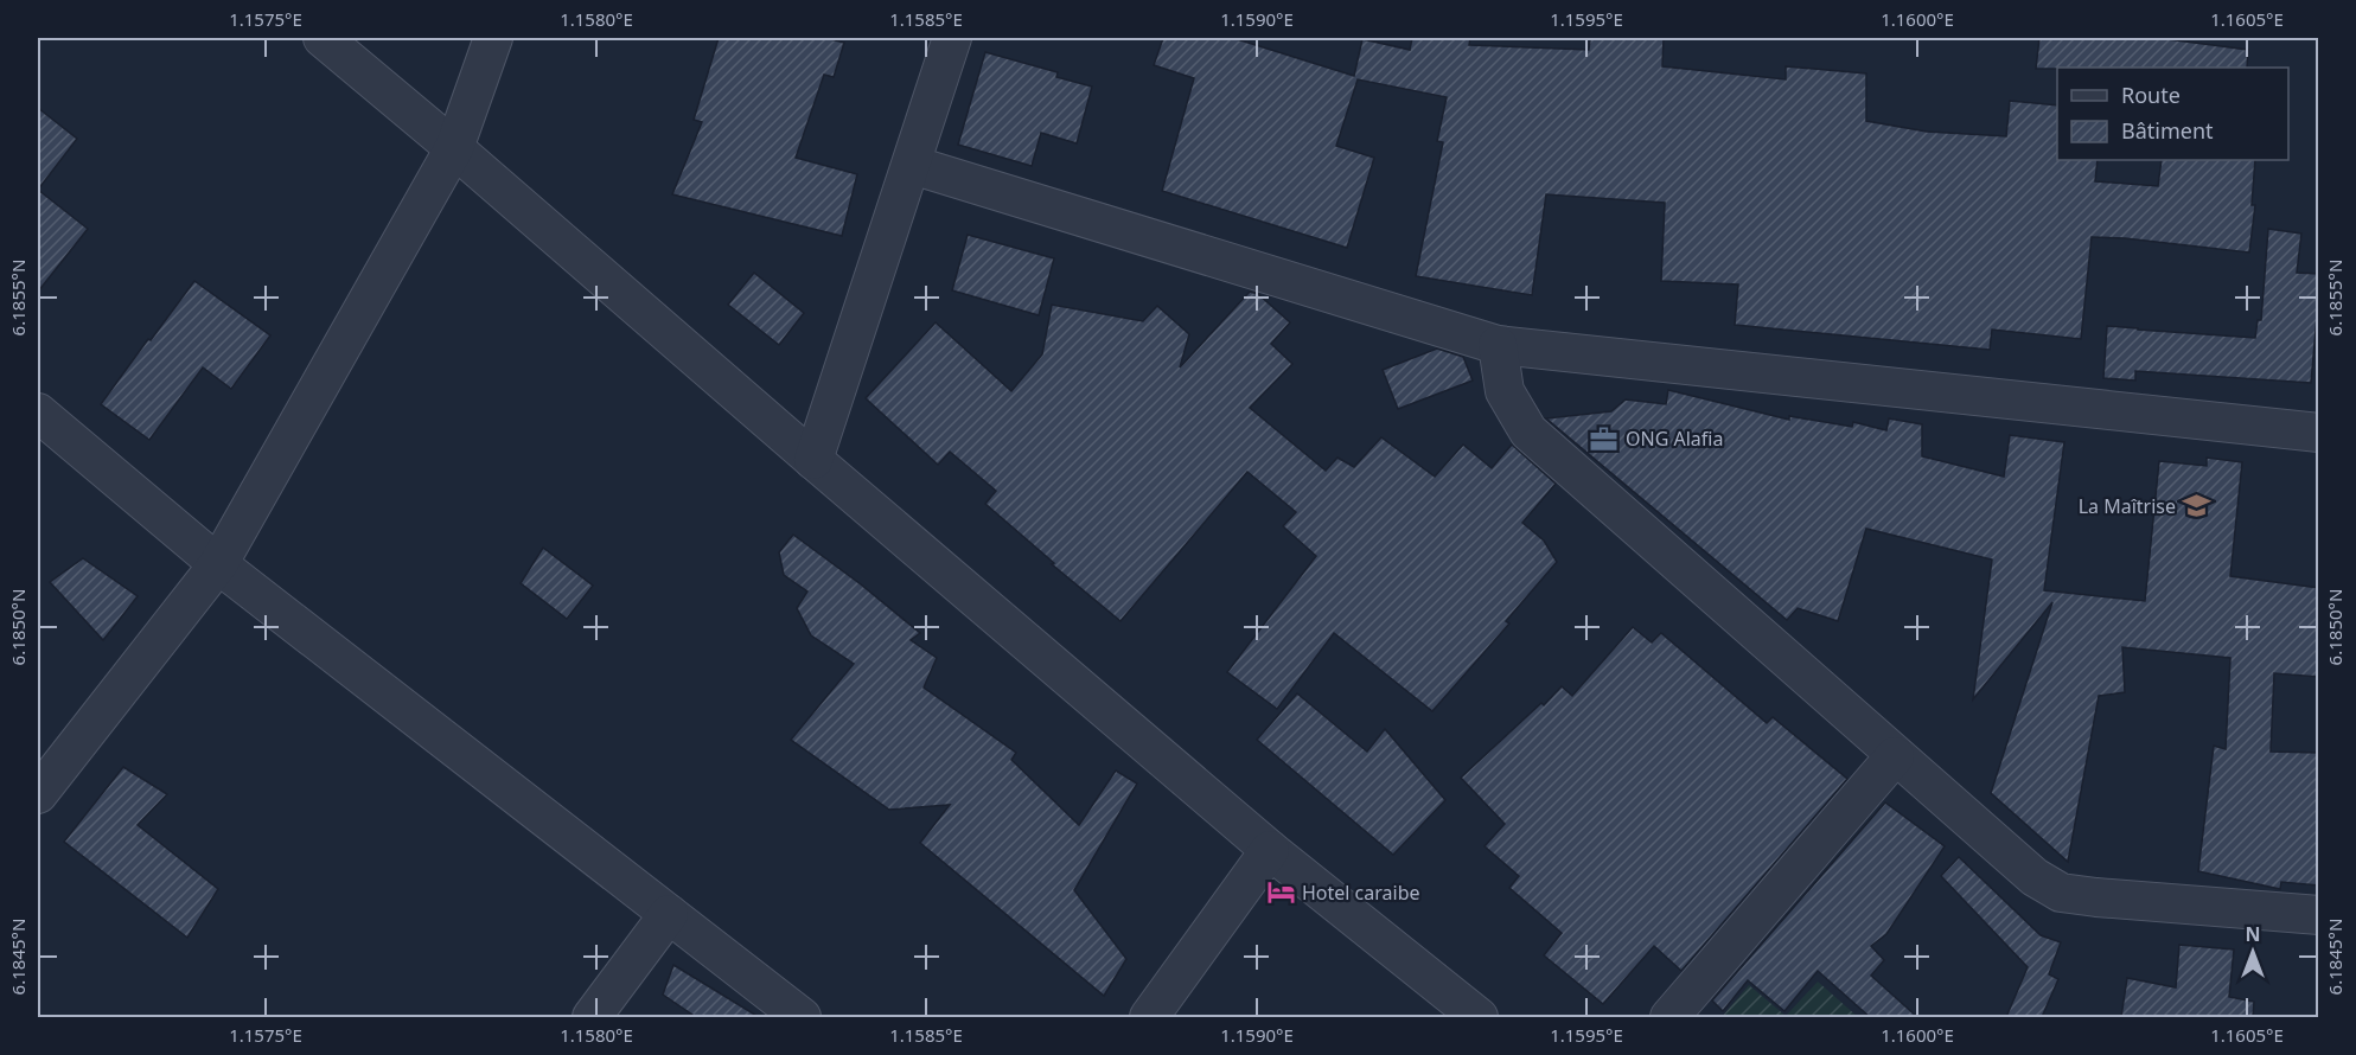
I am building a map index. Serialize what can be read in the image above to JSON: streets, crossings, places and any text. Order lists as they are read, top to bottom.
{
  "places": {
    "office": ["ONG Alafia"],
    "school or university": ["La Maîtrise"],
    "hotel": ["Hotel caraibe"]
  },
  "legend": ["Route", "Bâtiment"],
  "north": "top",
  "coordinates": [
    "1.1575°E",
    "1.1580°E",
    "1.1585°E",
    "1.1590°E",
    "1.1595°E",
    "1.1600°E",
    "1.1605°E",
    "6.1855°N",
    "6.1850°N",
    "6.1845°N"
  ]
}
